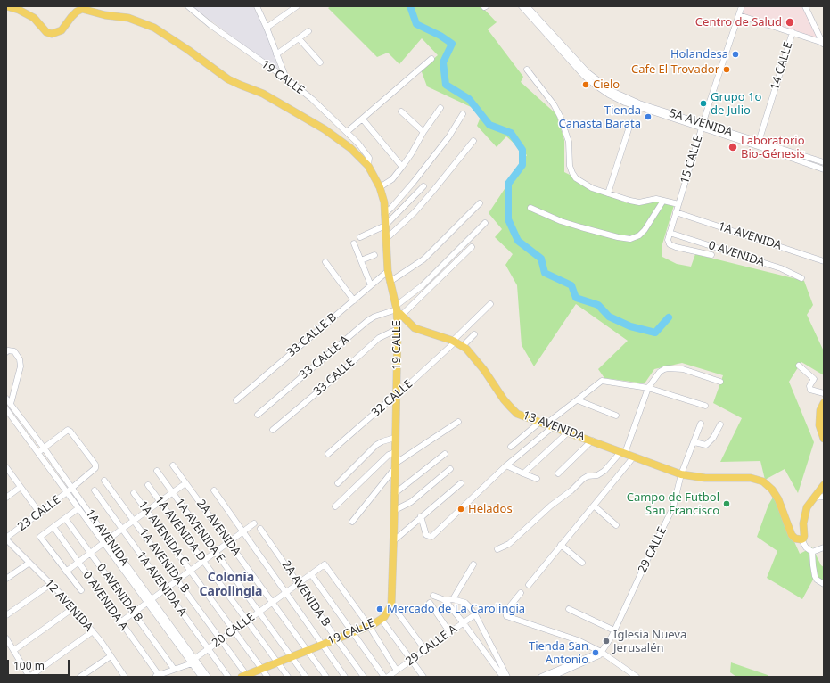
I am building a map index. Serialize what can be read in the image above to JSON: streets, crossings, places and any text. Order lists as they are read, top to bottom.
{
  "streets": {
    "main road": ["19 CALLE", "13 AVENIDA"],
    "street": [
      "14 CALLE",
      "5A AVENIDA",
      "15 CALLE",
      "1A AVENIDA",
      "0 AVENIDA",
      "33 CALLE B",
      "33 CALLE A",
      "33 CALLE",
      "32 CALLE",
      "23 CALLE",
      "2A AVENIDA",
      "1A AVENIDA D",
      "1A AVENIDA E",
      "1A AVENIDA C",
      "29 CALLE",
      "1A AVENIDA B",
      "1A AVENIDA A",
      "0 AVENIDA B",
      "2A AVENIDA B",
      "0 AVENIDA A",
      "12 AVENIDA",
      "20 CALLE",
      "29 CALLE A"
    ]
  },
  "crossings": [
    ["14 CALLE", "5A AVENIDA"],
    ["19 CALLE", "33 CALLE B"],
    ["19 CALLE", "33 CALLE A"],
    ["19 CALLE", "33 CALLE"],
    ["19 CALLE", "32 CALLE"],
    ["19 CALLE", "13 AVENIDA"],
    ["19 CALLE", "2A AVENIDA"],
    ["19 CALLE", "1A AVENIDA D"],
    ["19 CALLE", "1A AVENIDA E"],
    ["19 CALLE", "1A AVENIDA C"],
    ["19 CALLE", "1A AVENIDA B"],
    ["19 CALLE", "2A AVENIDA B"],
    ["19 CALLE", "20 CALLE"],
    ["5A AVENIDA", "15 CALLE"],
    ["15 CALLE", "1A AVENIDA"],
    ["15 CALLE", "0 AVENIDA"],
    ["1A AVENIDA", "23 CALLE"],
    ["1A AVENIDA", "20 CALLE"],
    ["33 CALLE A", "13 AVENIDA"],
    ["32 CALLE", "13 AVENIDA"],
    ["13 AVENIDA", "29 CALLE"],
    ["23 CALLE", "12 AVENIDA"],
    ["2A AVENIDA", "20 CALLE"],
    ["1A AVENIDA D", "20 CALLE"],
    ["1A AVENIDA E", "20 CALLE"],
    ["1A AVENIDA C", "20 CALLE"],
    ["1A AVENIDA B", "20 CALLE"],
    ["1A AVENIDA A", "20 CALLE"],
    ["2A AVENIDA B", "20 CALLE"]
  ],
  "districts": ["Colonia Carolingia"],
  "places": [
    "Centro de Salud",
    "Holandesa",
    "Cafe El Trovador",
    "Cielo",
    "Grupo 1o de Julio",
    "Tienda Canasta Barata",
    "Laboratorio Bio-Génesis",
    "Campo de Futbol San Francisco",
    "Helados",
    "Mercado de La Carolingia",
    "Iglesia Nueva Jerusalén",
    "Tienda San Antonio"
  ],
  "scale_bar": "100 m"
}
